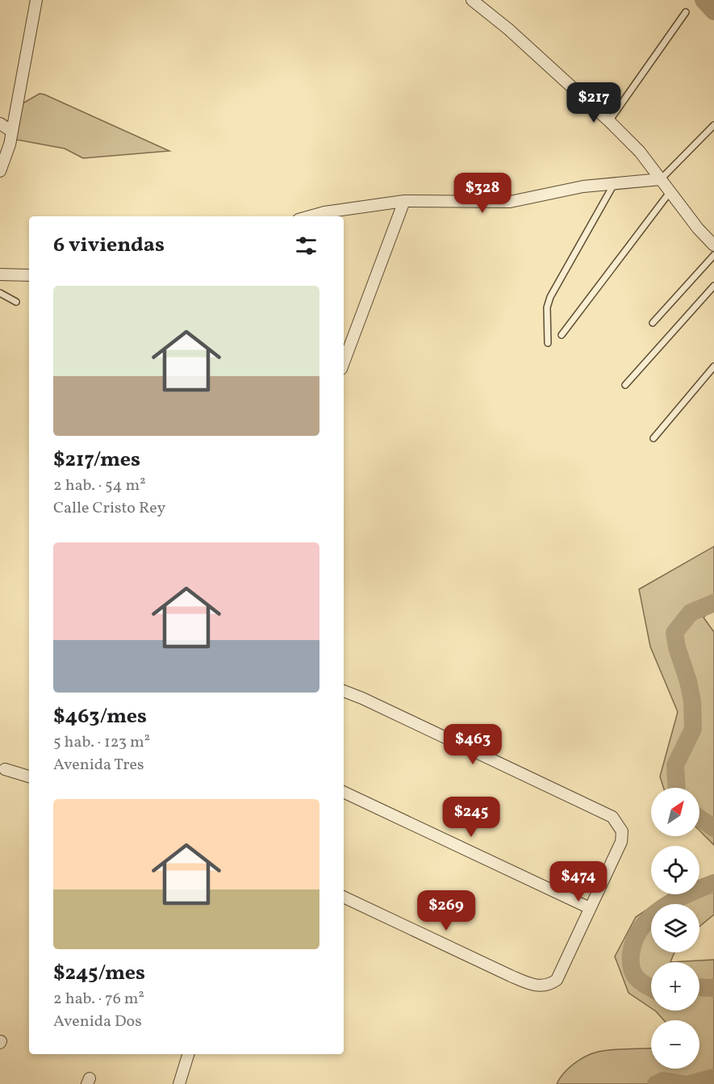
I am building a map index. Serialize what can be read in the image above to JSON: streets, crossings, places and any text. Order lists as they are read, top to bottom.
{
  "north": "top right",
  "page": {
    "price": [
      "$217",
      "$328",
      "$463",
      "$245",
      "$474",
      "$269"
    ],
    "heading": "6 viviendas",
    "list": [
      {
        "name": "$217/mes",
        "note": "2 hab. · 54 m² · Calle Cristo Rey"
      },
      {
        "name": "$463/mes",
        "note": "5 hab. · 123 m² · Avenida Tres"
      },
      {
        "name": "$245/mes",
        "note": "2 hab. · 76 m² · Avenida Dos"
      }
    ],
    "map_buttons": ["+", "−"]
  }
}
